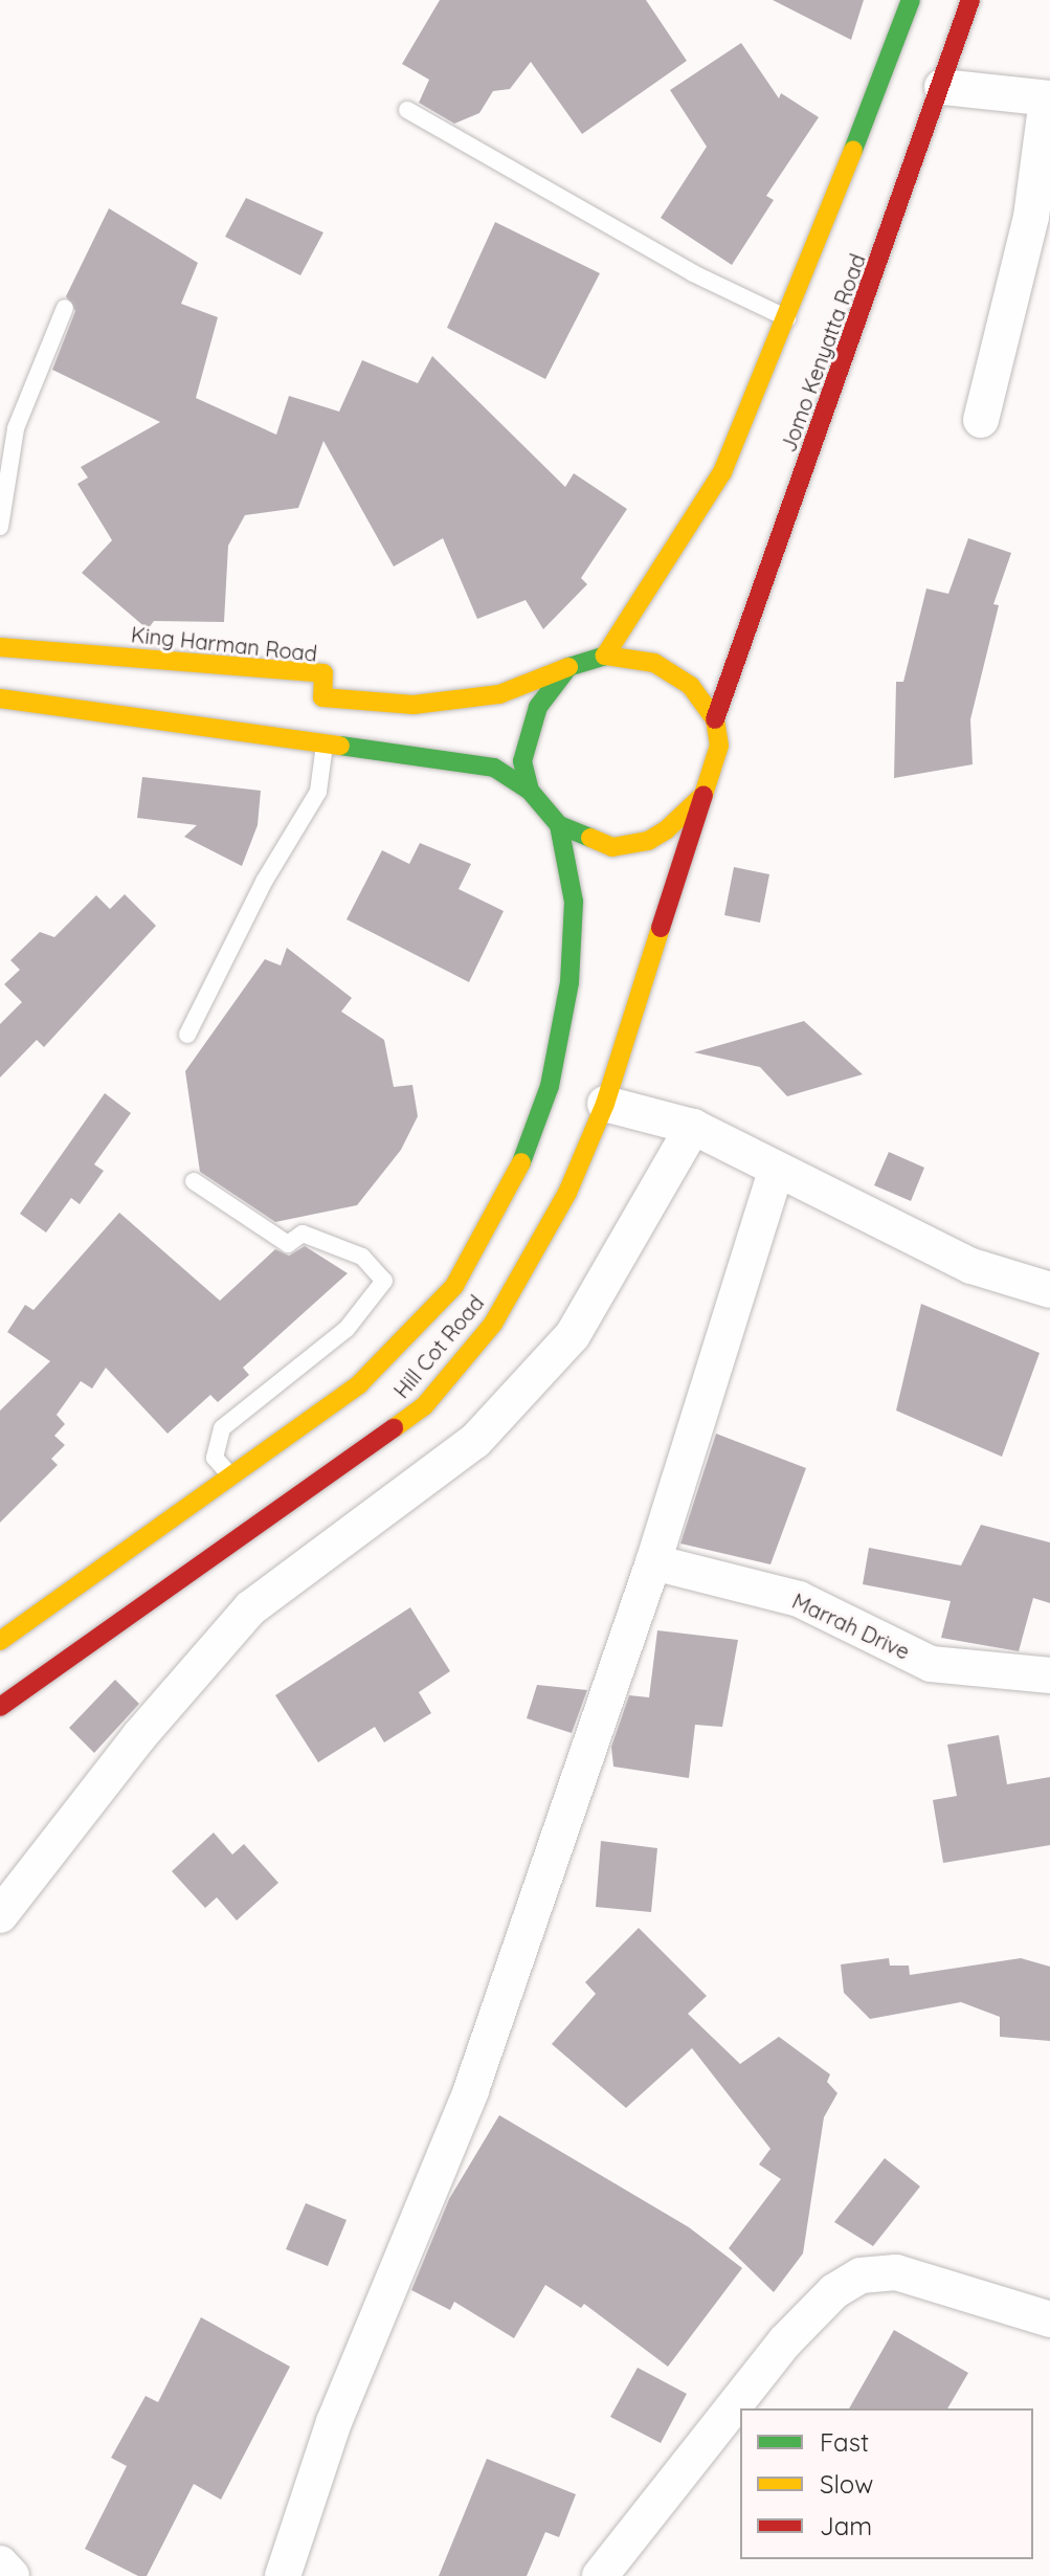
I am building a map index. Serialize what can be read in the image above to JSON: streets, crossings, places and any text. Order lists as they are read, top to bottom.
{
  "streets": {
    "main road": ["Jomo Kenyatta Road", "King Harman Road", "Hill Cot Road"],
    "street": ["Marrah Drive"]
  },
  "crossings": [
    ["Jomo Kenyatta Road", "Hill Cot Road"]
  ],
  "legend": ["Fast", "Slow", "Jam"]
}
